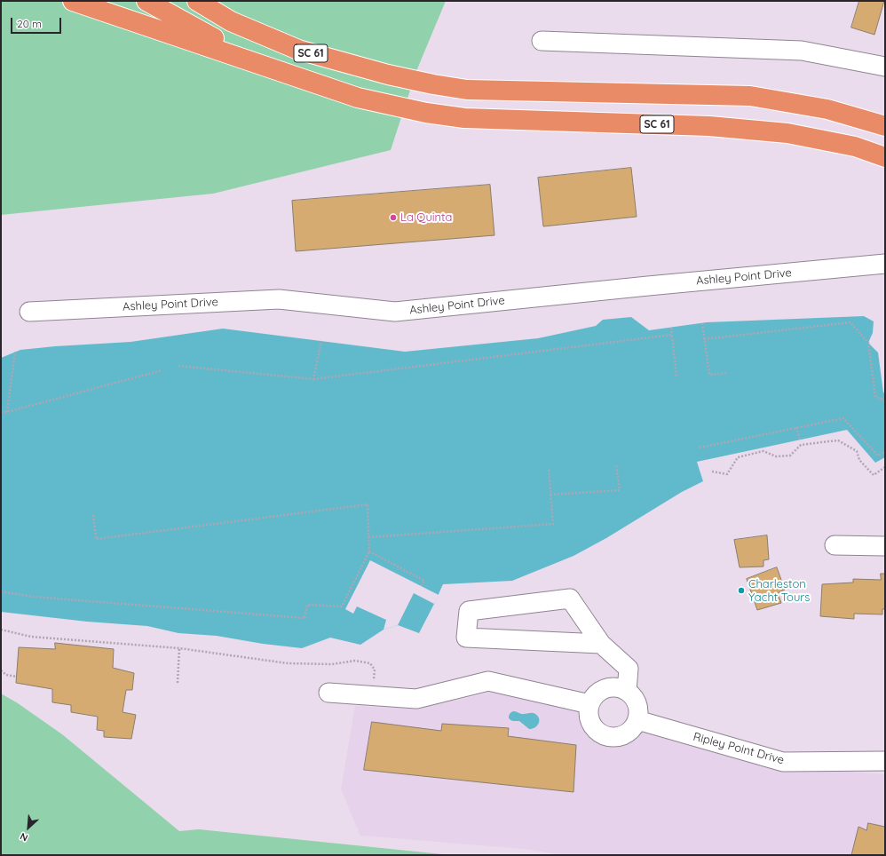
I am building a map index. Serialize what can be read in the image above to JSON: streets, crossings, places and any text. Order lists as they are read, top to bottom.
{
  "streets": {
    "highway": ["SC 61"],
    "street": ["Ashley Point Drive", "Ripley Point Drive"]
  },
  "places": ["La Quinta", "Charleston Yacht Tours"],
  "scale_bar": "20 m",
  "north": "bottom left"
}
